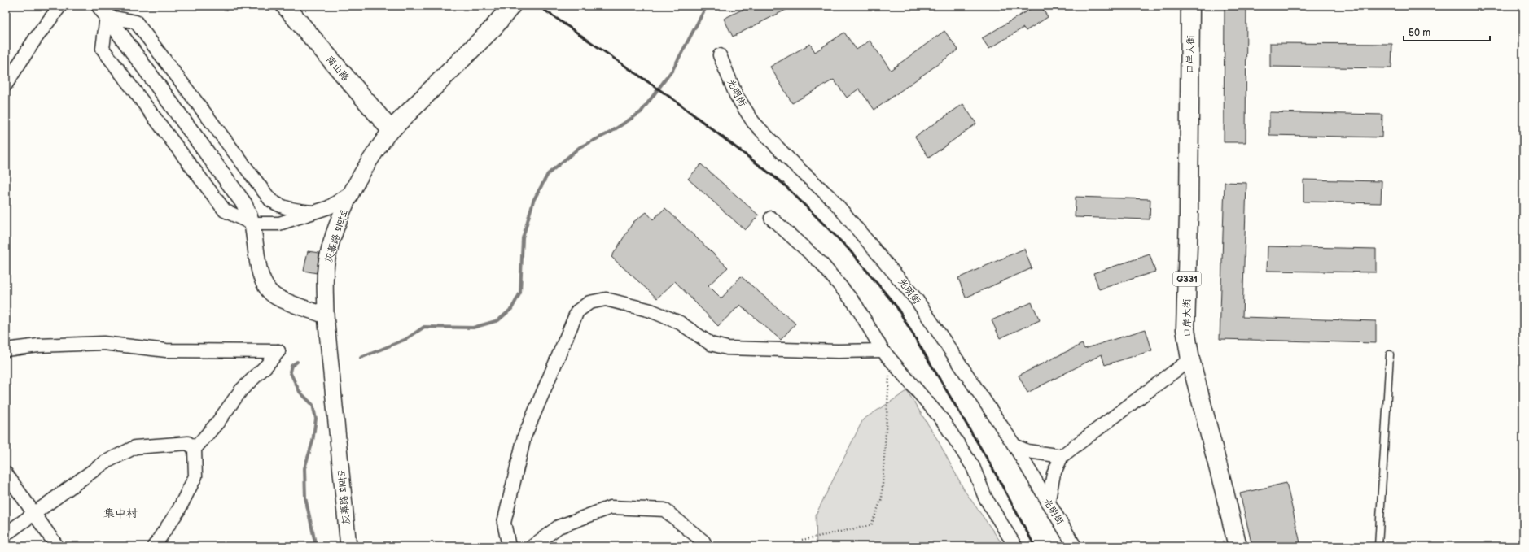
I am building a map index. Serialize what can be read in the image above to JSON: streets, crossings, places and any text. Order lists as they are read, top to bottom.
{
  "streets": {
    "main road": [
      "口岸大街",
      "南山路",
      "灰幕路 회막로",
      "G331"
    ],
    "street": ["光明街"]
  },
  "crossings": [
    ["南山路", "灰幕路 회막로"]
  ],
  "districts": ["集中村"],
  "scale_bar": "50 m"
}
